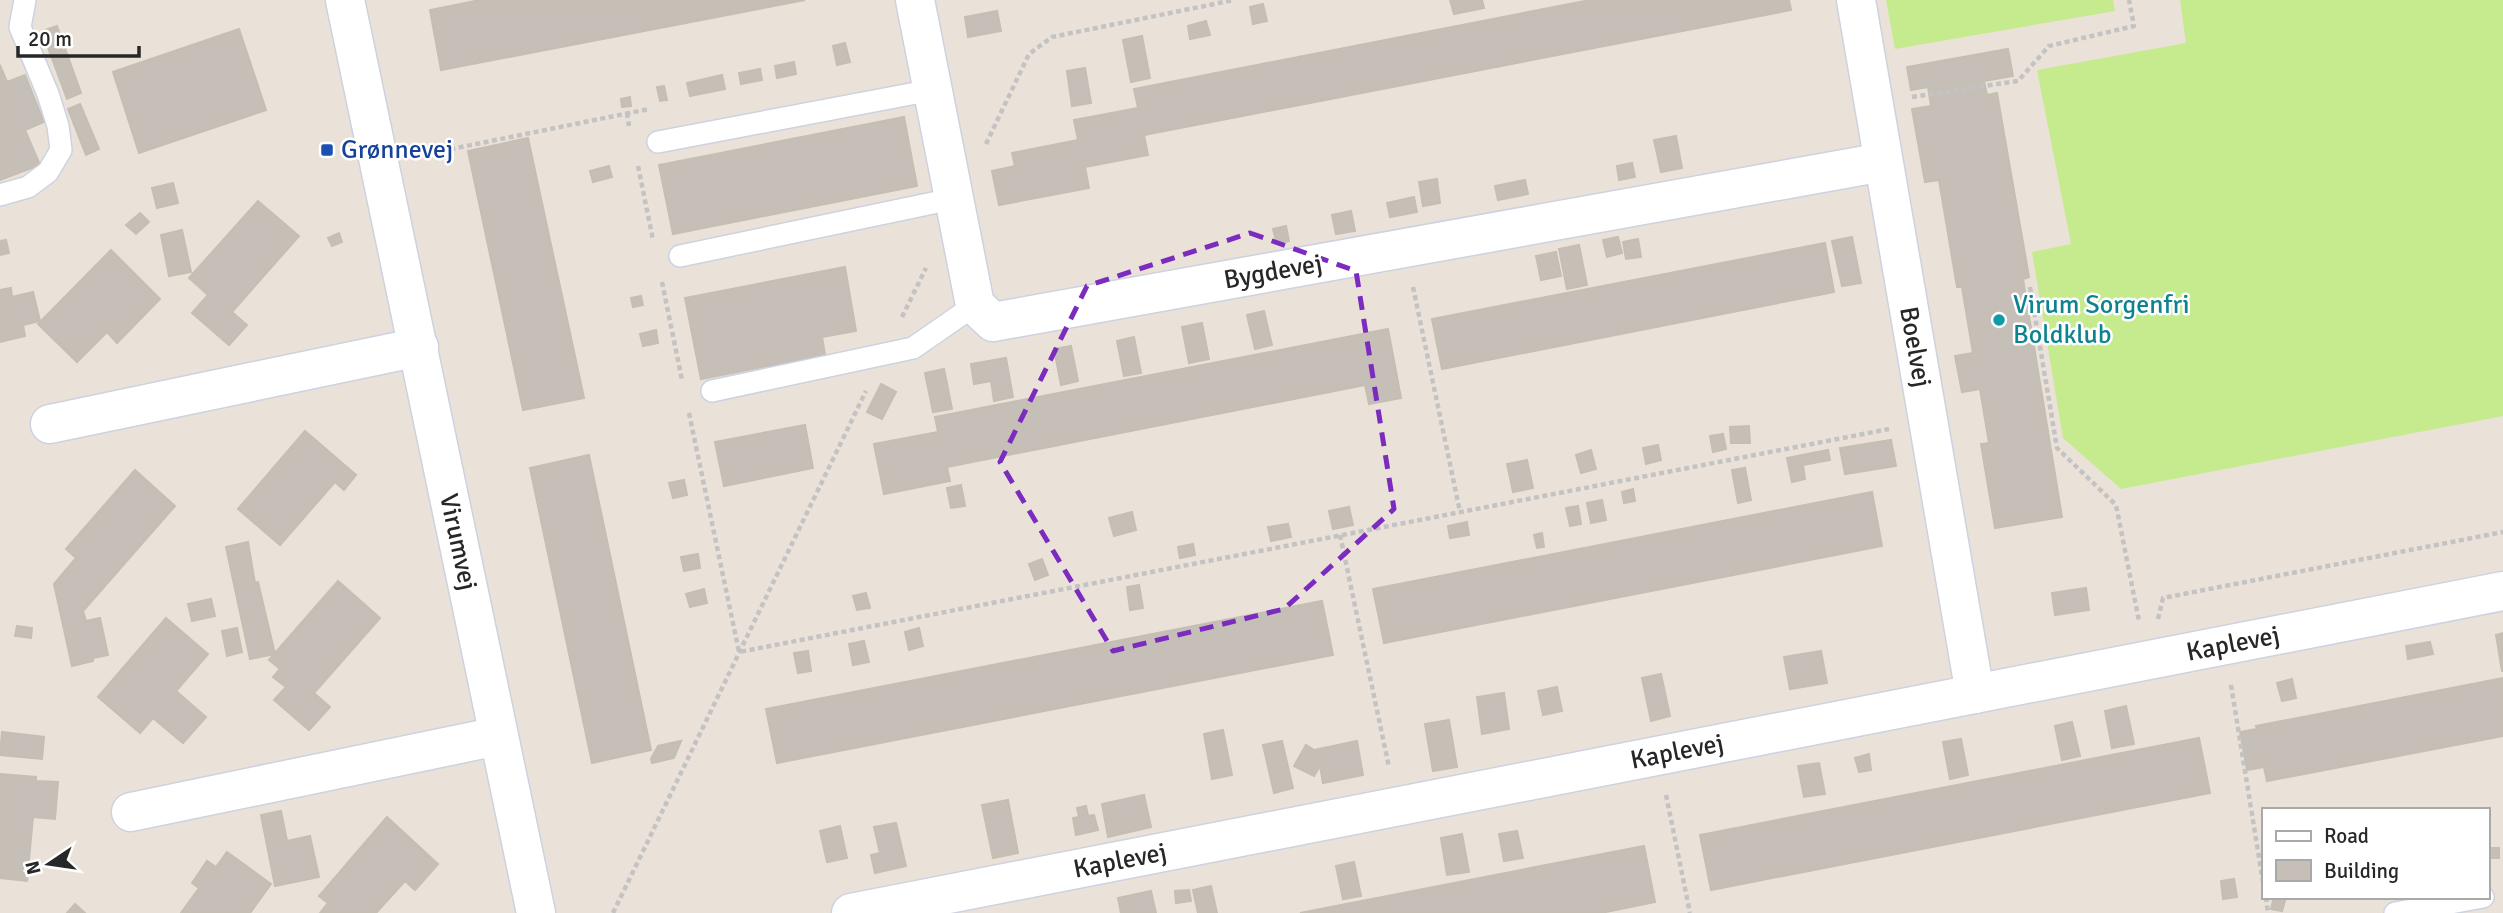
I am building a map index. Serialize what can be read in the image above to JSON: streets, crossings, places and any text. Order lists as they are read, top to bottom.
{
  "streets": {
    "street": [
      "Bygdevej",
      "Boelvej",
      "Virumvej",
      "Kaplevej"
    ]
  },
  "crossings": [
    ["Bygdevej", "Boelvej"],
    ["Boelvej", "Kaplevej"]
  ],
  "places": {
    "transit": ["Grønnevej"],
    "other": ["Virum Sorgenfri Boldklub"]
  },
  "legend": ["Road", "Building"],
  "scale_bar": "20 m",
  "north": "left"
}
